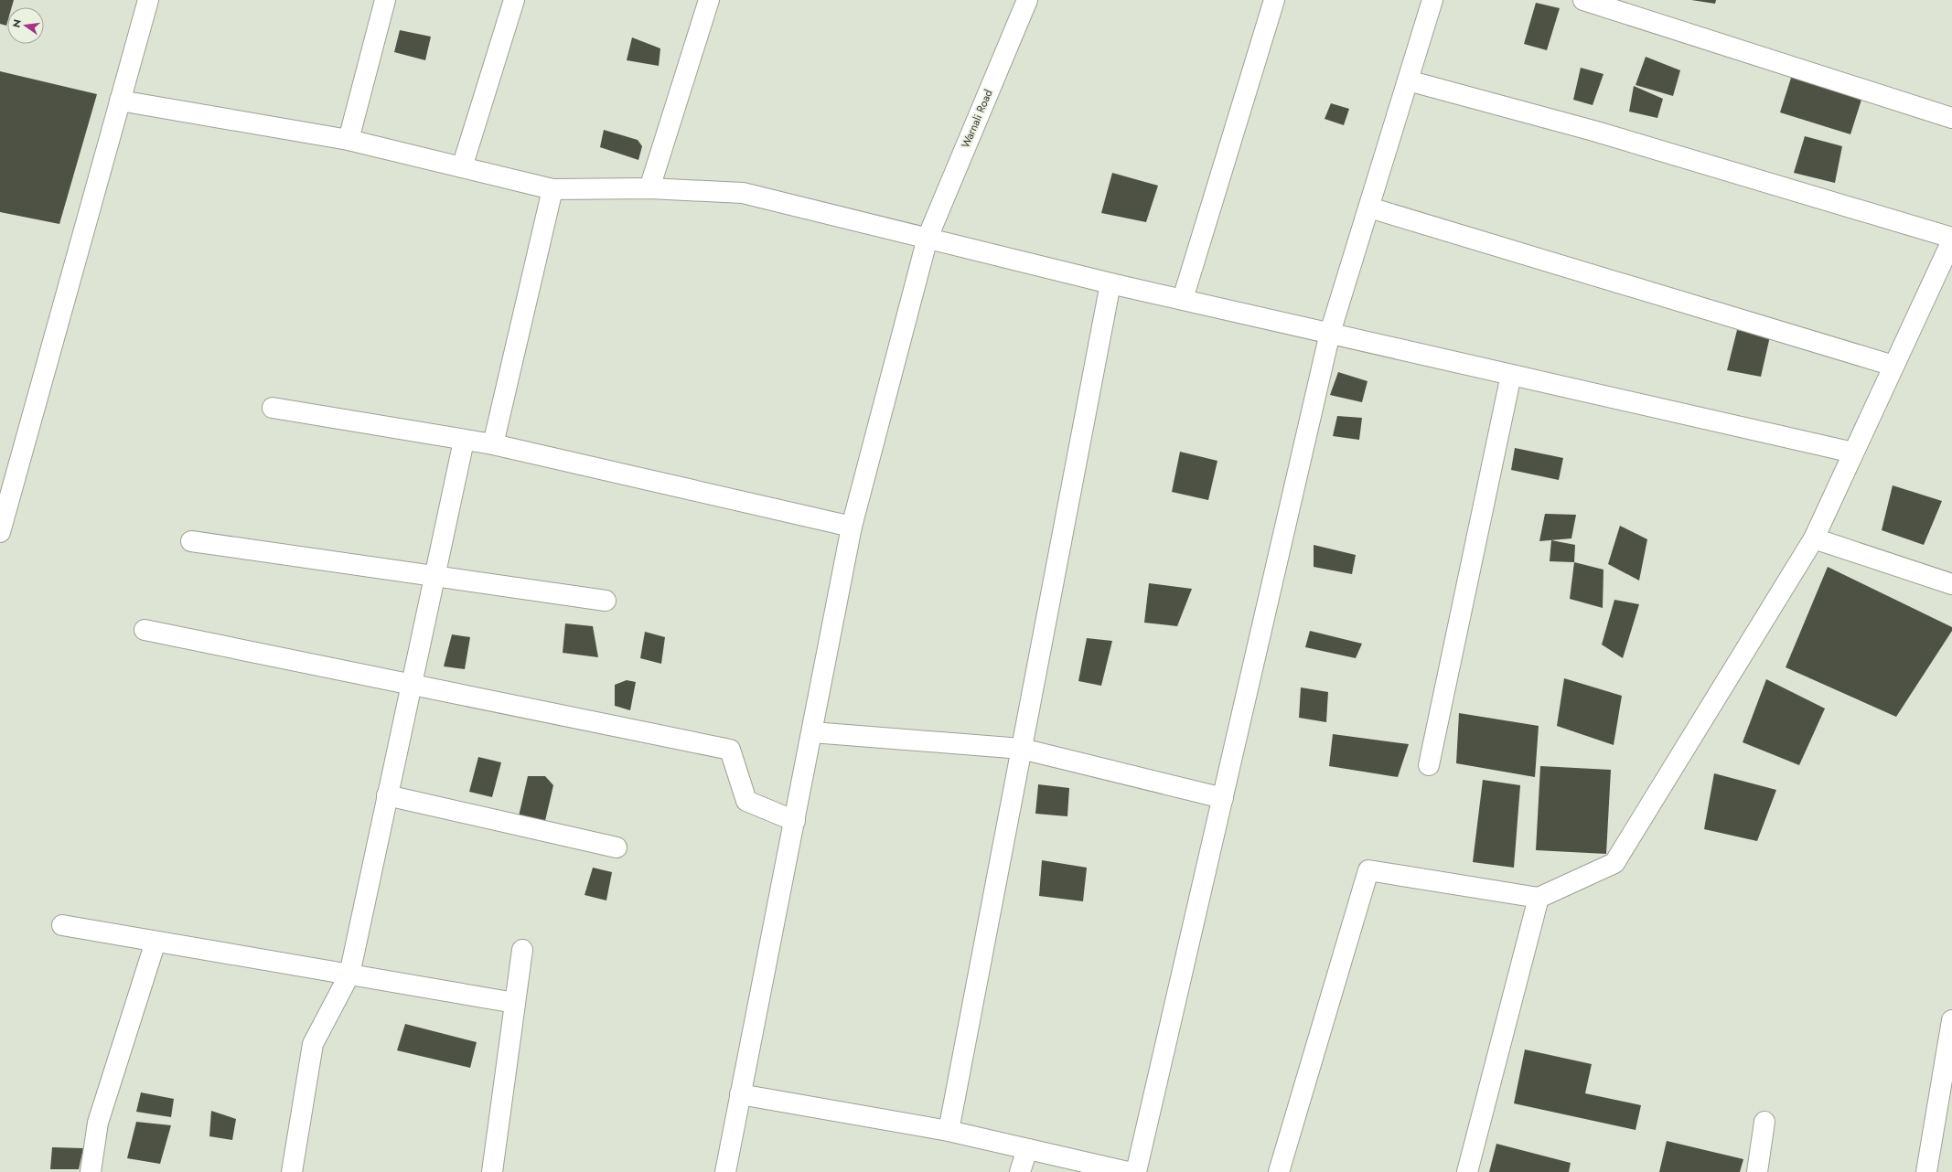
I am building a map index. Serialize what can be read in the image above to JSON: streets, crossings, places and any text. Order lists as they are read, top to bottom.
{
  "streets": {
    "street": ["Warnali Road"]
  },
  "north": "left"
}
